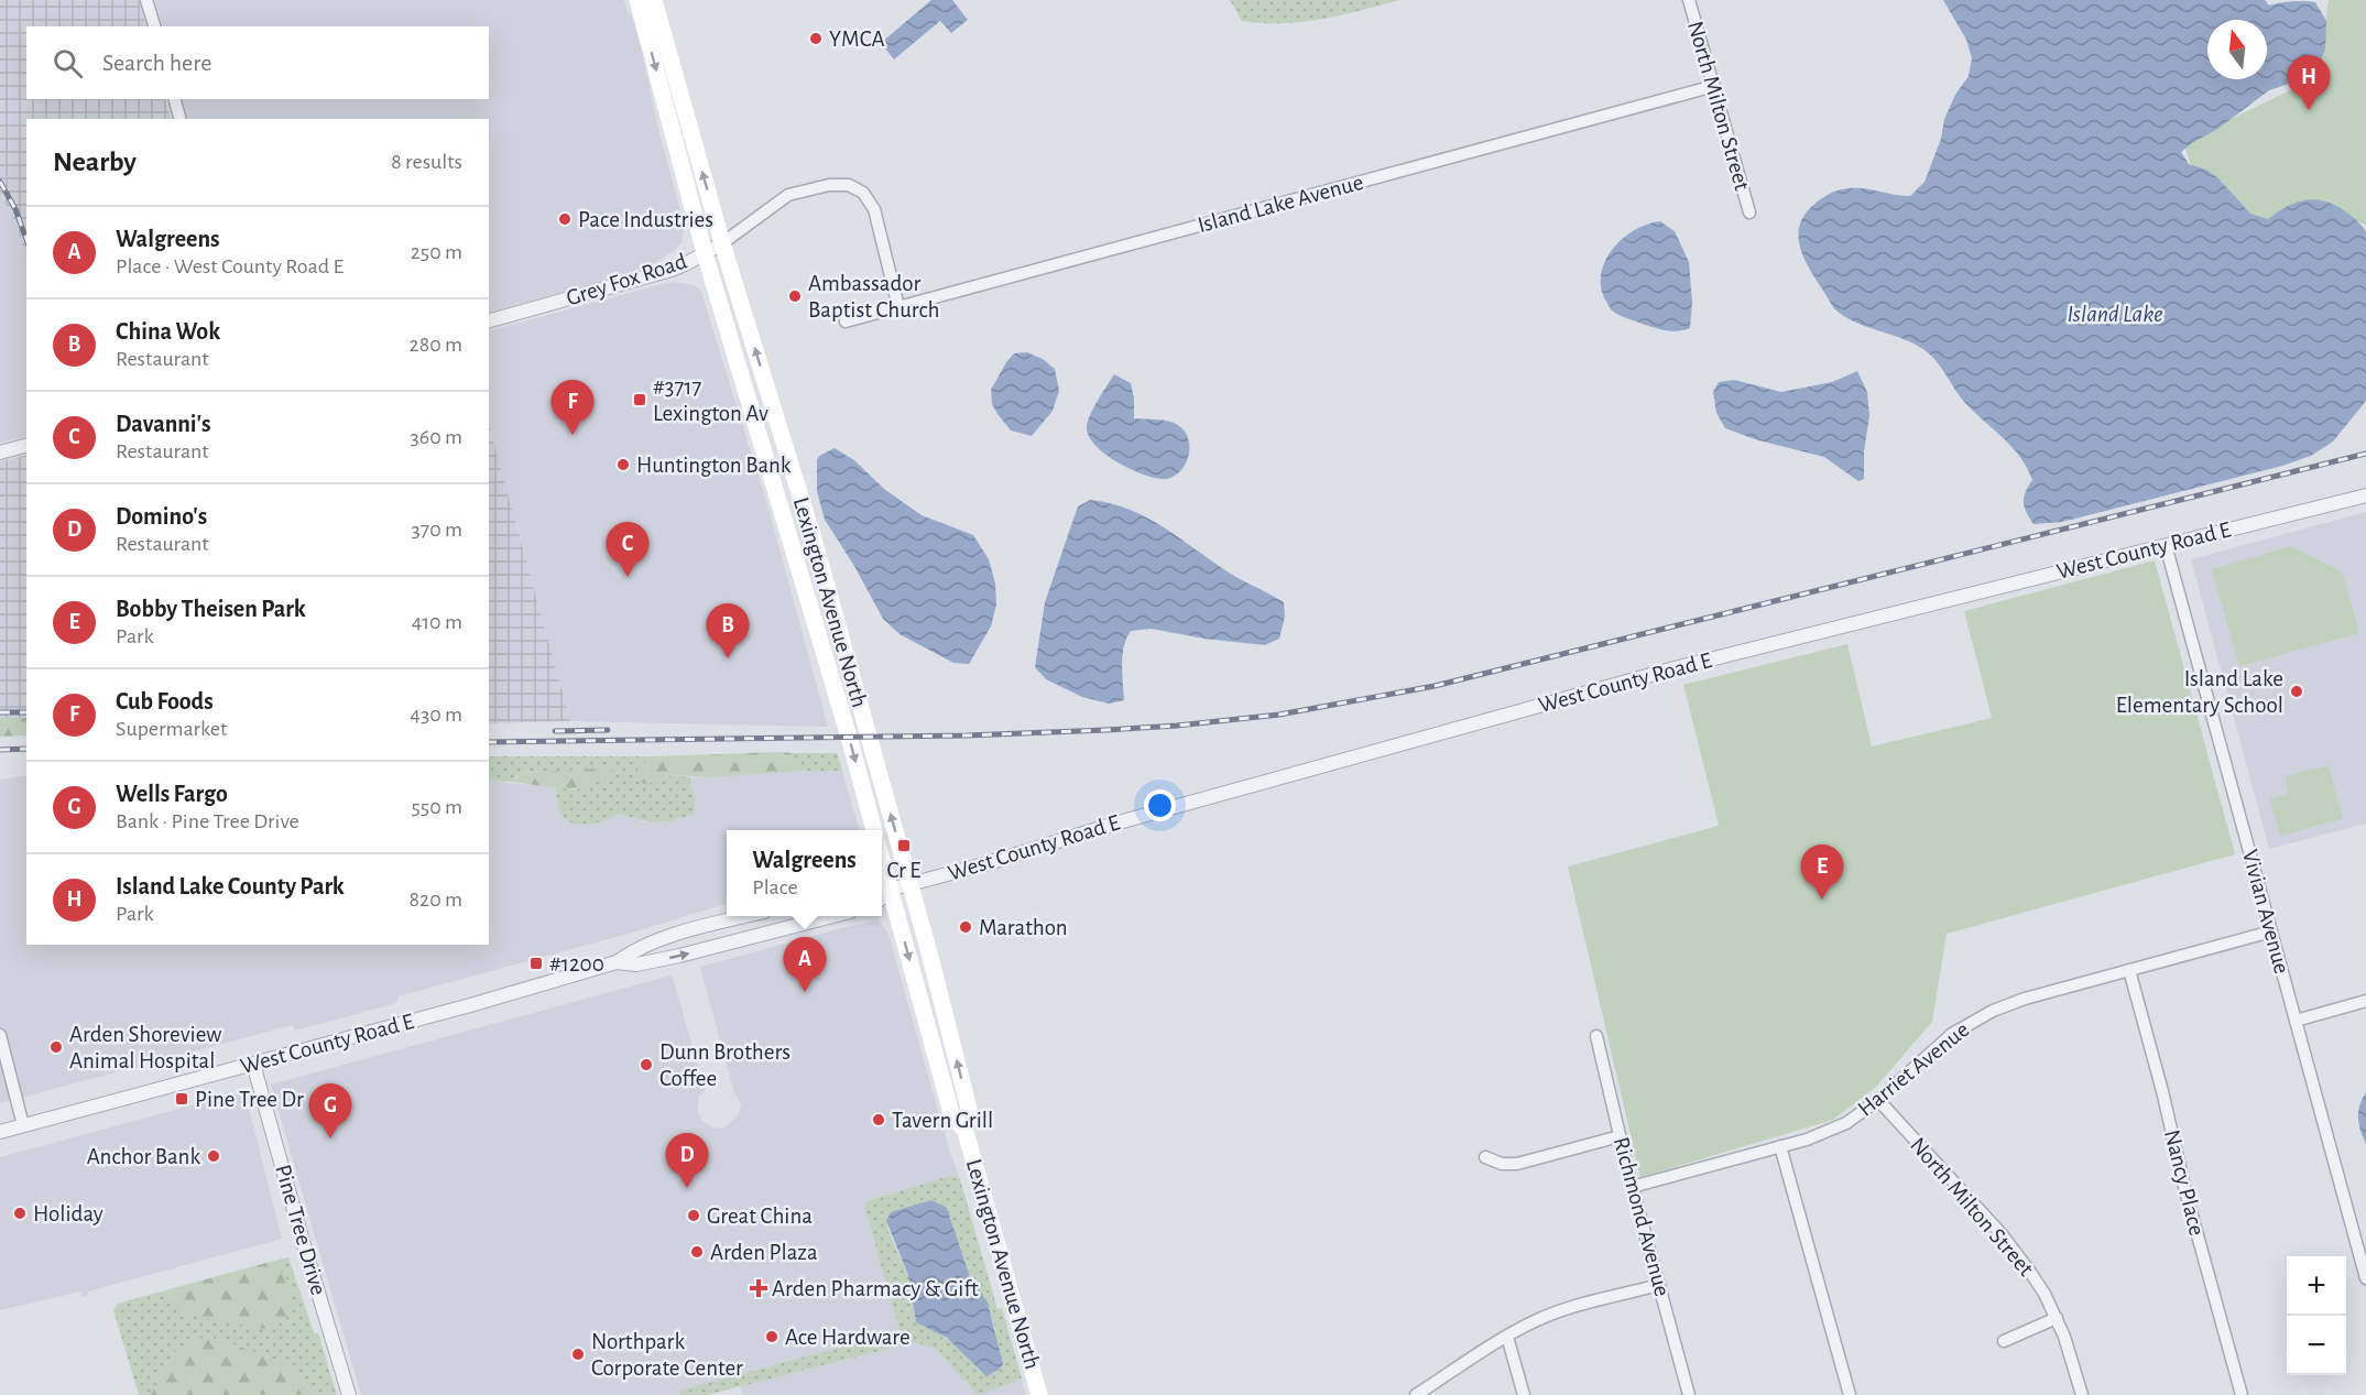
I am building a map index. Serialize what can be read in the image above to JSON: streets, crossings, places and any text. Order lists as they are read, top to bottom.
{
  "streets": {
    "main road": ["Lexington Avenue North"],
    "street": [
      "North Milton Street",
      "Island Lake Avenue",
      "Grey Fox Road",
      "West County Road E",
      "Vivian Avenue",
      "Harriet Avenue",
      "Nancy Place",
      "Richmond Avenue",
      "Pine Tree Drive"
    ]
  },
  "crossings": [
    ["North Milton Street", "Island Lake Avenue"],
    ["North Milton Street", "Harriet Avenue"],
    ["Island Lake Avenue", "Grey Fox Road"],
    ["Grey Fox Road", "Lexington Avenue North"],
    ["West County Road E", "Lexington Avenue North"],
    ["West County Road E", "Vivian Avenue"],
    ["West County Road E", "Pine Tree Drive"],
    ["Vivian Avenue", "Harriet Avenue"],
    ["Harriet Avenue", "Nancy Place"],
    ["Harriet Avenue", "Richmond Avenue"]
  ],
  "water": ["Island Lake"],
  "places": {
    "other": [
      "YMCA",
      "Pace Industries",
      "Ambassador Baptist Church",
      "Huntington Bank",
      "Island Lake Elementary School",
      "Marathon",
      "Arden Shoreview Animal Hospital",
      "Dunn Brothers Coffee",
      "Tavern Grill",
      "Anchor Bank",
      "Holiday",
      "Great China",
      "Arden Plaza",
      "Ace Hardware",
      "Northpark Corporate Center"
    ],
    "transit": [
      "#3717 Lexington Av",
      "Cr E",
      "#1200",
      "Pine Tree Dr"
    ],
    "health": ["Arden Pharmacy & Gift"]
  },
  "north": "top",
  "page": {
    "search": "Search here",
    "pins": [
      "H",
      "F",
      "C",
      "B",
      "E",
      "A",
      "G",
      "D"
    ],
    "heading": ["Nearby", "8 results"],
    "list": [
      {
        "mark": "A",
        "name": "Walgreens",
        "note": "Place · West County Road E",
        "value": "250 m"
      },
      {
        "mark": "B",
        "name": "China Wok",
        "note": "Restaurant",
        "value": "280 m"
      },
      {
        "mark": "C",
        "name": "Davanni's",
        "note": "Restaurant",
        "value": "360 m"
      },
      {
        "mark": "D",
        "name": "Domino's",
        "note": "Restaurant",
        "value": "370 m"
      },
      {
        "mark": "E",
        "name": "Bobby Theisen Park",
        "note": "Park",
        "value": "410 m"
      },
      {
        "mark": "F",
        "name": "Cub Foods",
        "note": "Supermarket",
        "value": "430 m"
      },
      {
        "mark": "G",
        "name": "Wells Fargo",
        "note": "Bank · Pine Tree Drive",
        "value": "550 m"
      },
      {
        "mark": "H",
        "name": "Island Lake County Park",
        "note": "Park",
        "value": "820 m"
      }
    ],
    "popup": ["Walgreens", "Place"],
    "map_buttons": ["+", "−"]
  }
}
